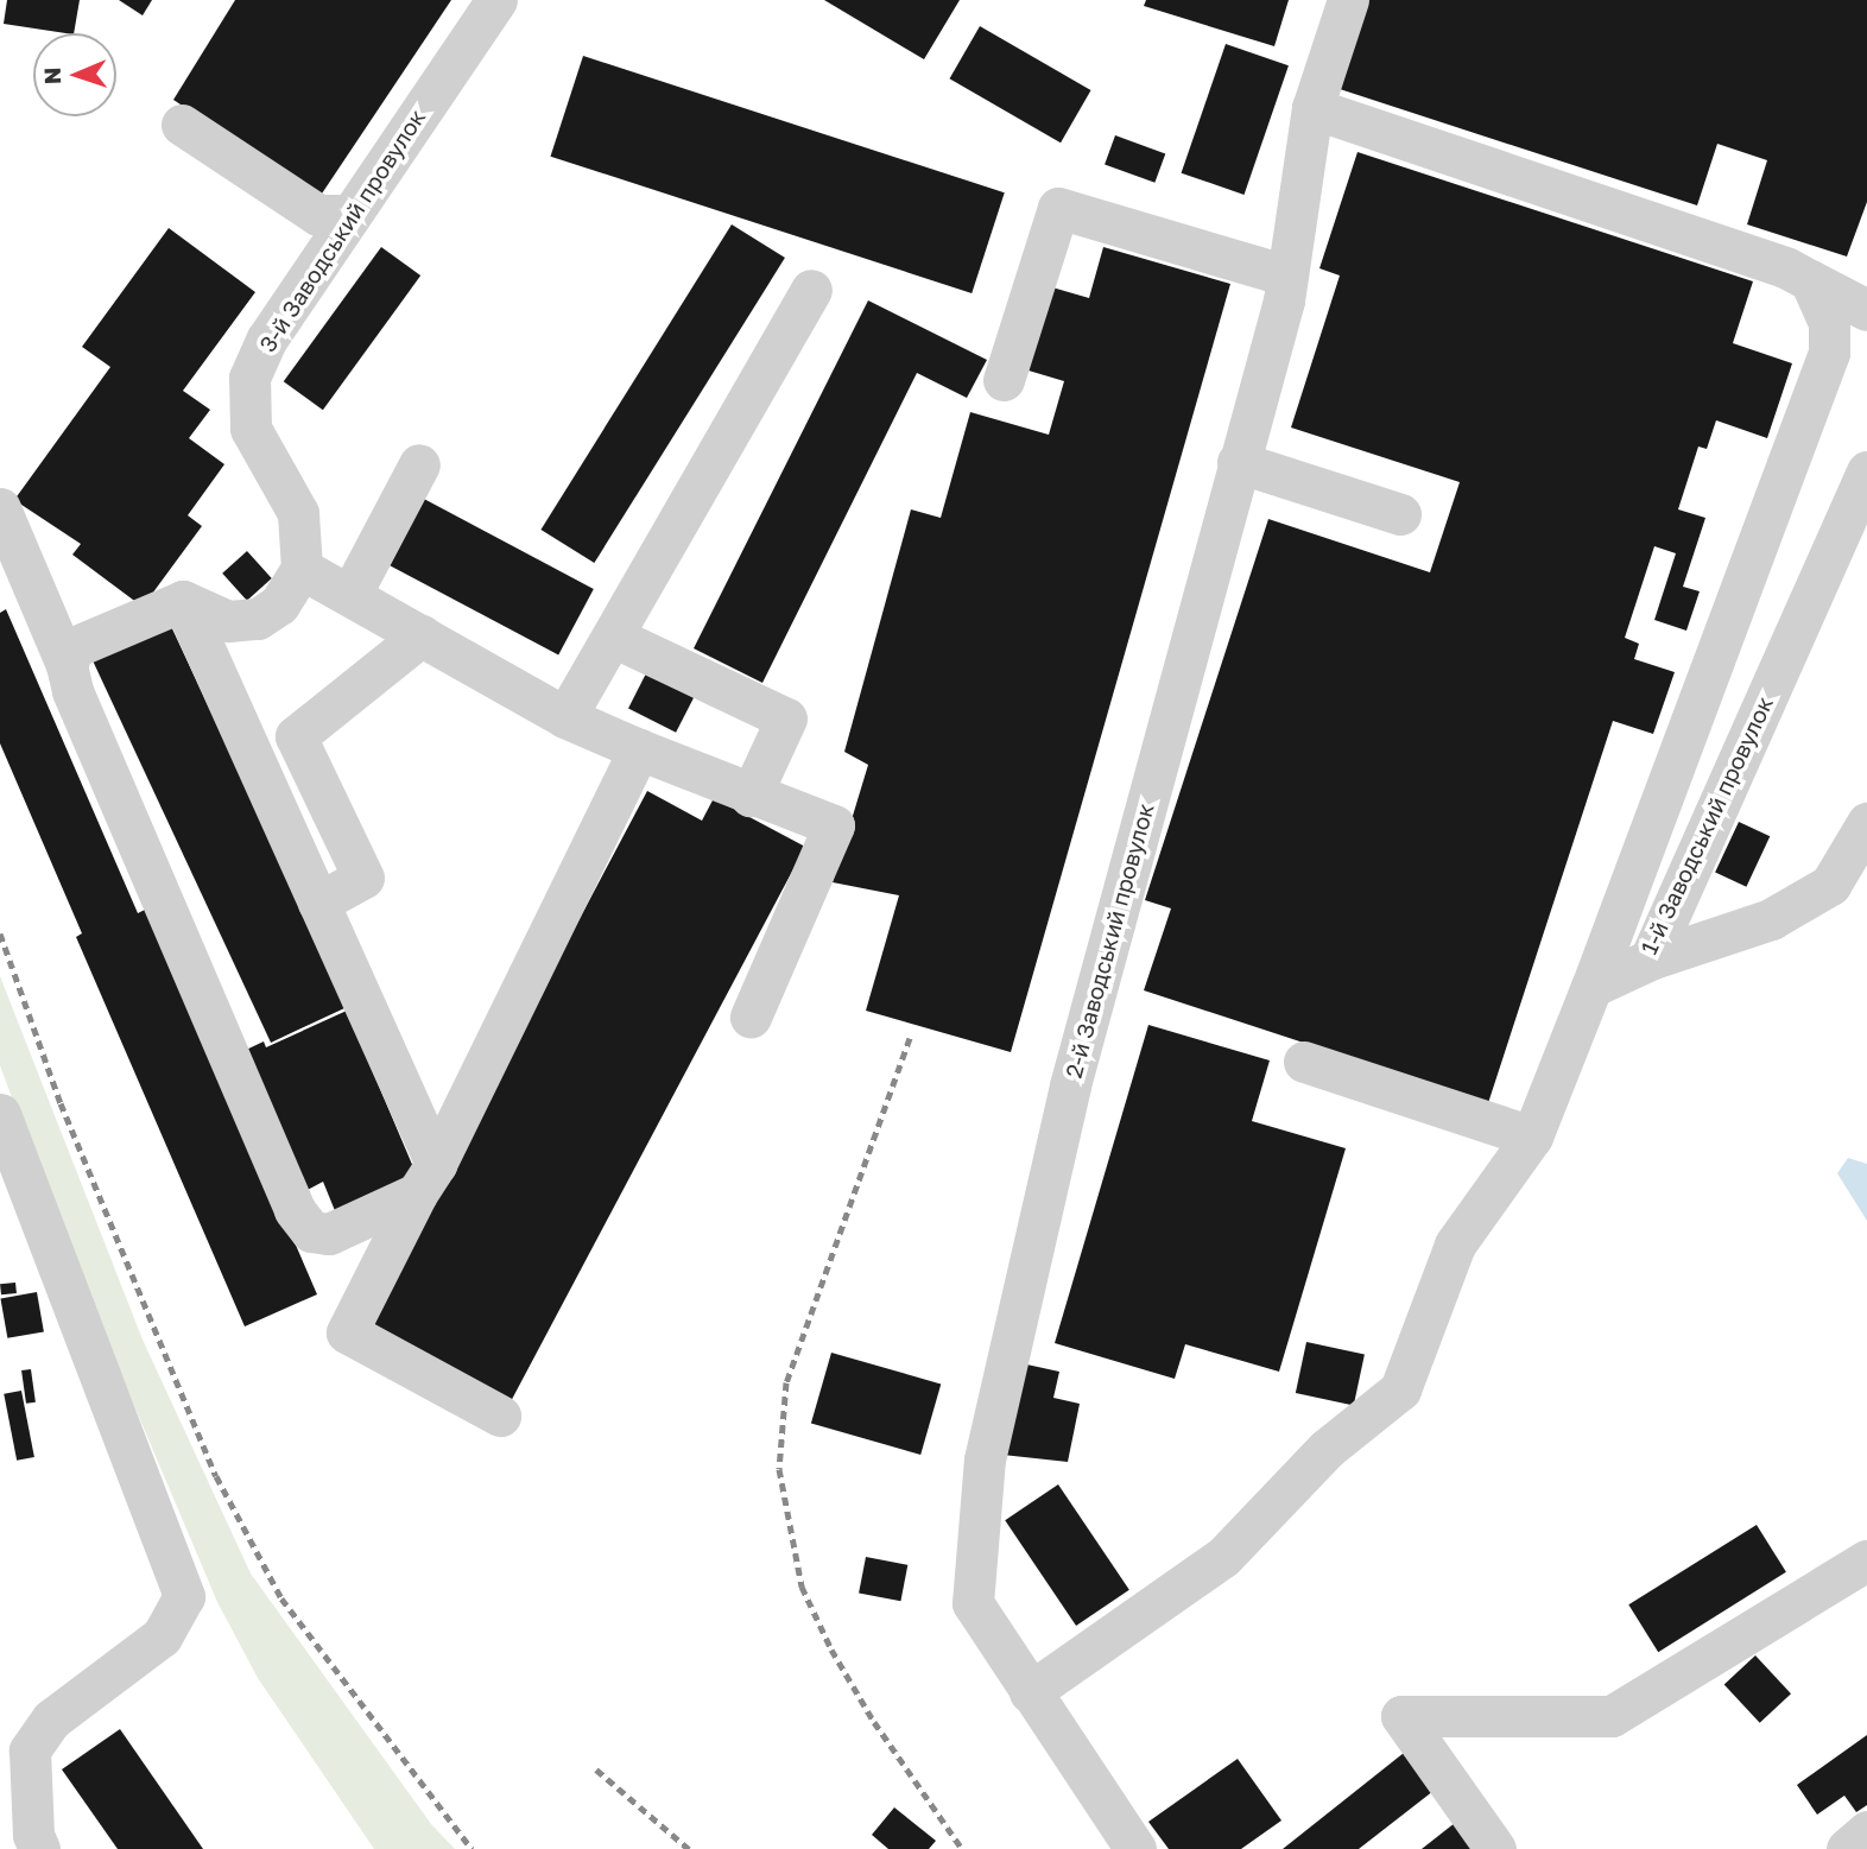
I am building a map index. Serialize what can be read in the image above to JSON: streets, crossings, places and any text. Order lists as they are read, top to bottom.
{
  "streets": {
    "lane": ["3-й Заводський провулок", "1-й Заводський провулок", "2-й Заводський провулок"]
  },
  "north": "left"
}
